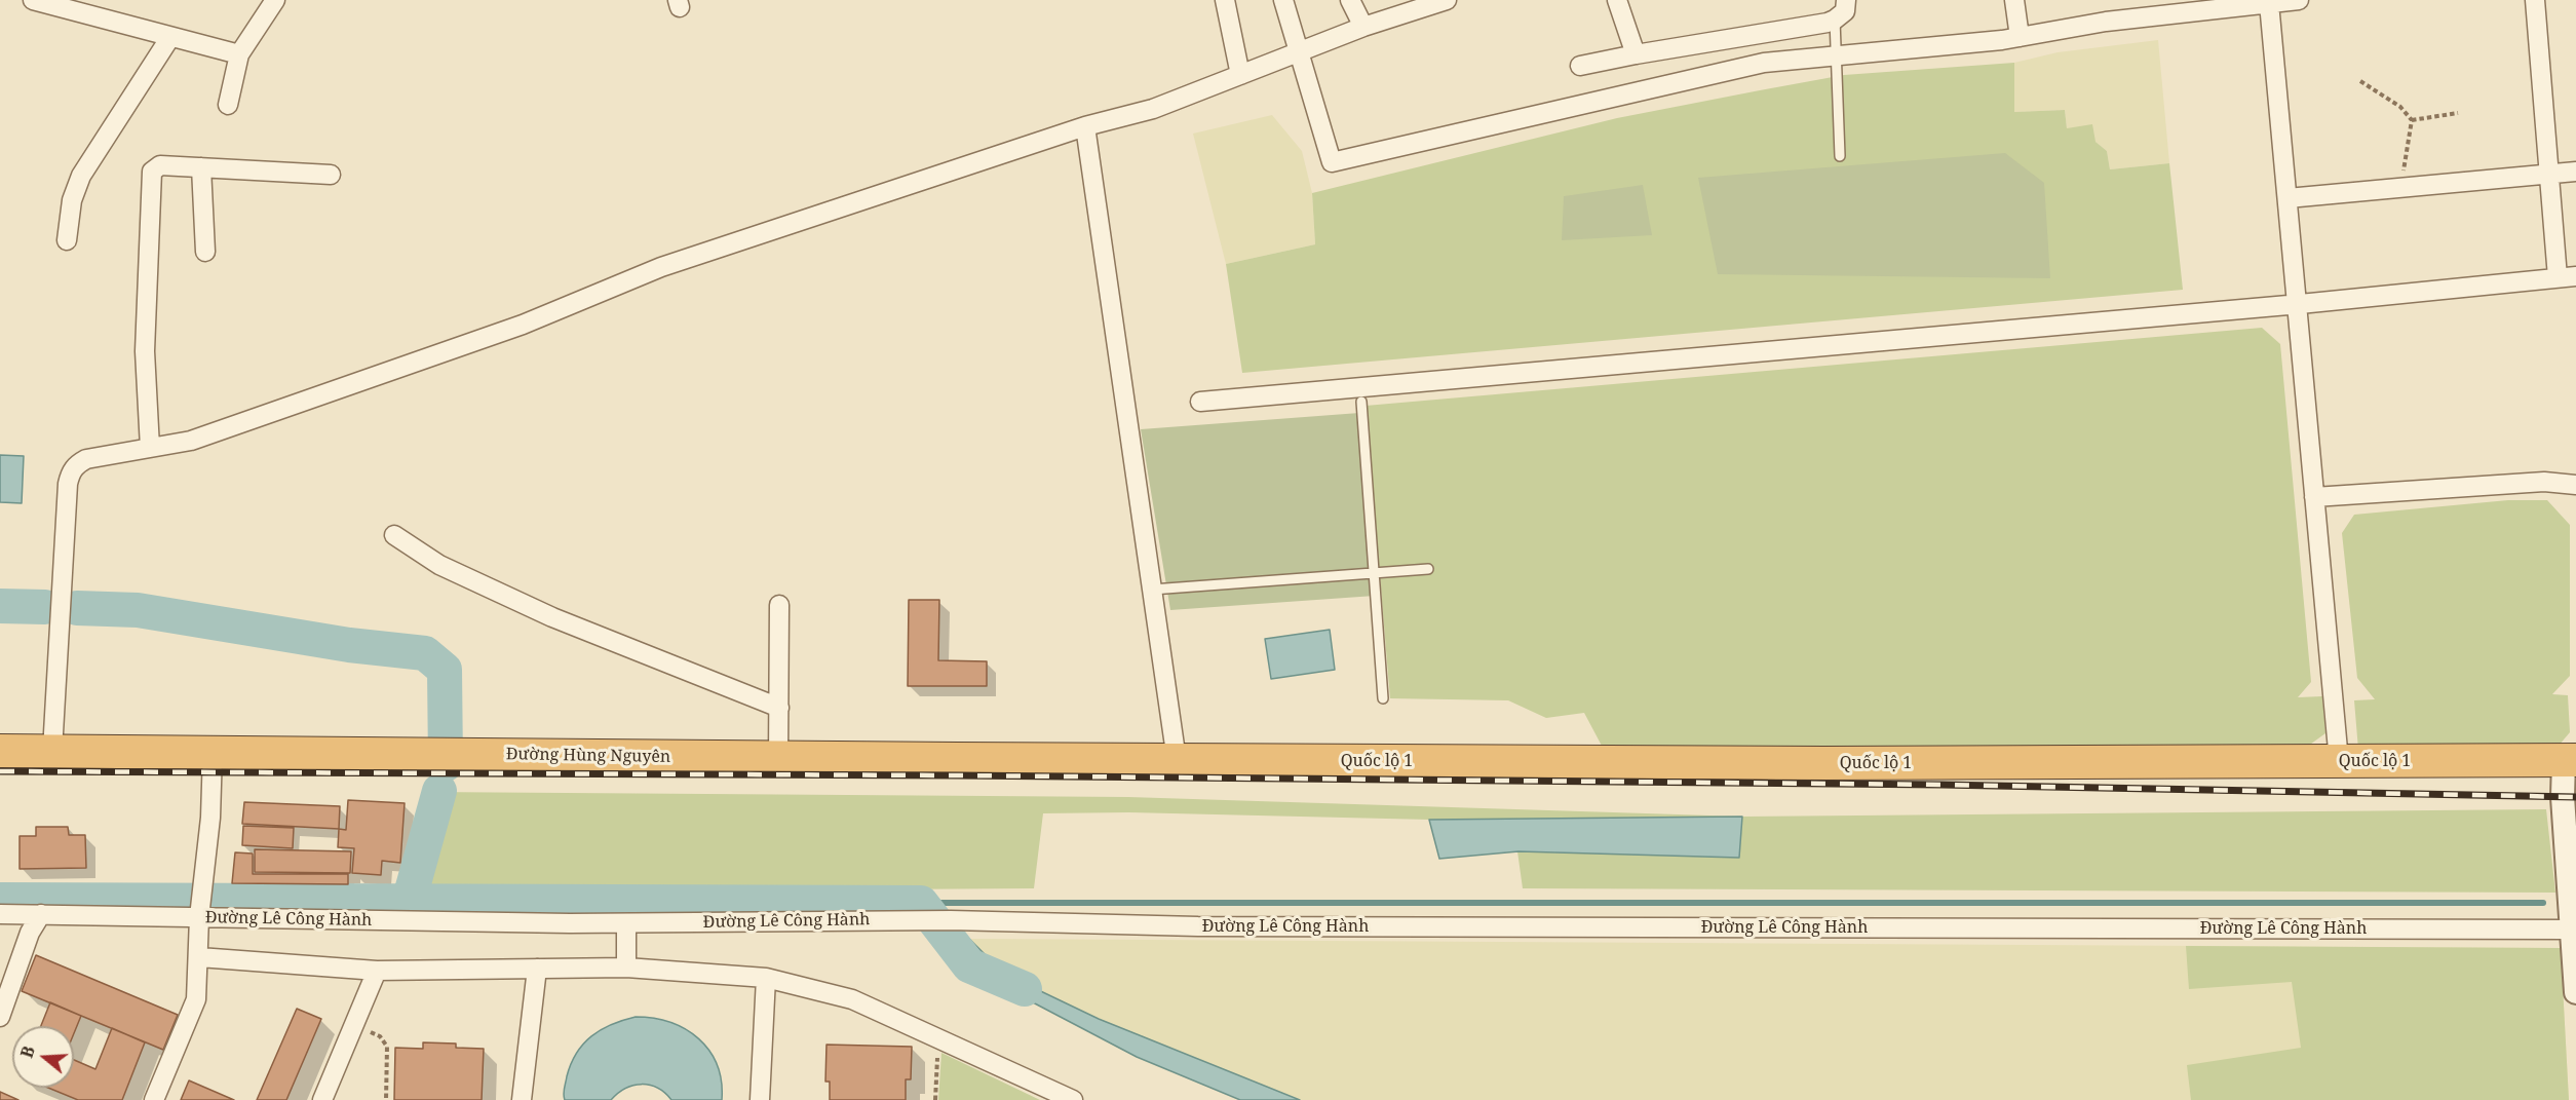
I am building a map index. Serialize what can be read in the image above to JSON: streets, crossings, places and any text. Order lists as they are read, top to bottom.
{
  "streets": {
    "highway": ["Đường Hùng Nguyên", "Quốc lộ 1"],
    "street": ["Đường Lê Công Hành"]
  },
  "crossings": [
    ["Đường Hùng Nguyên", "Quốc lộ 1"]
  ],
  "north": "left"
}
